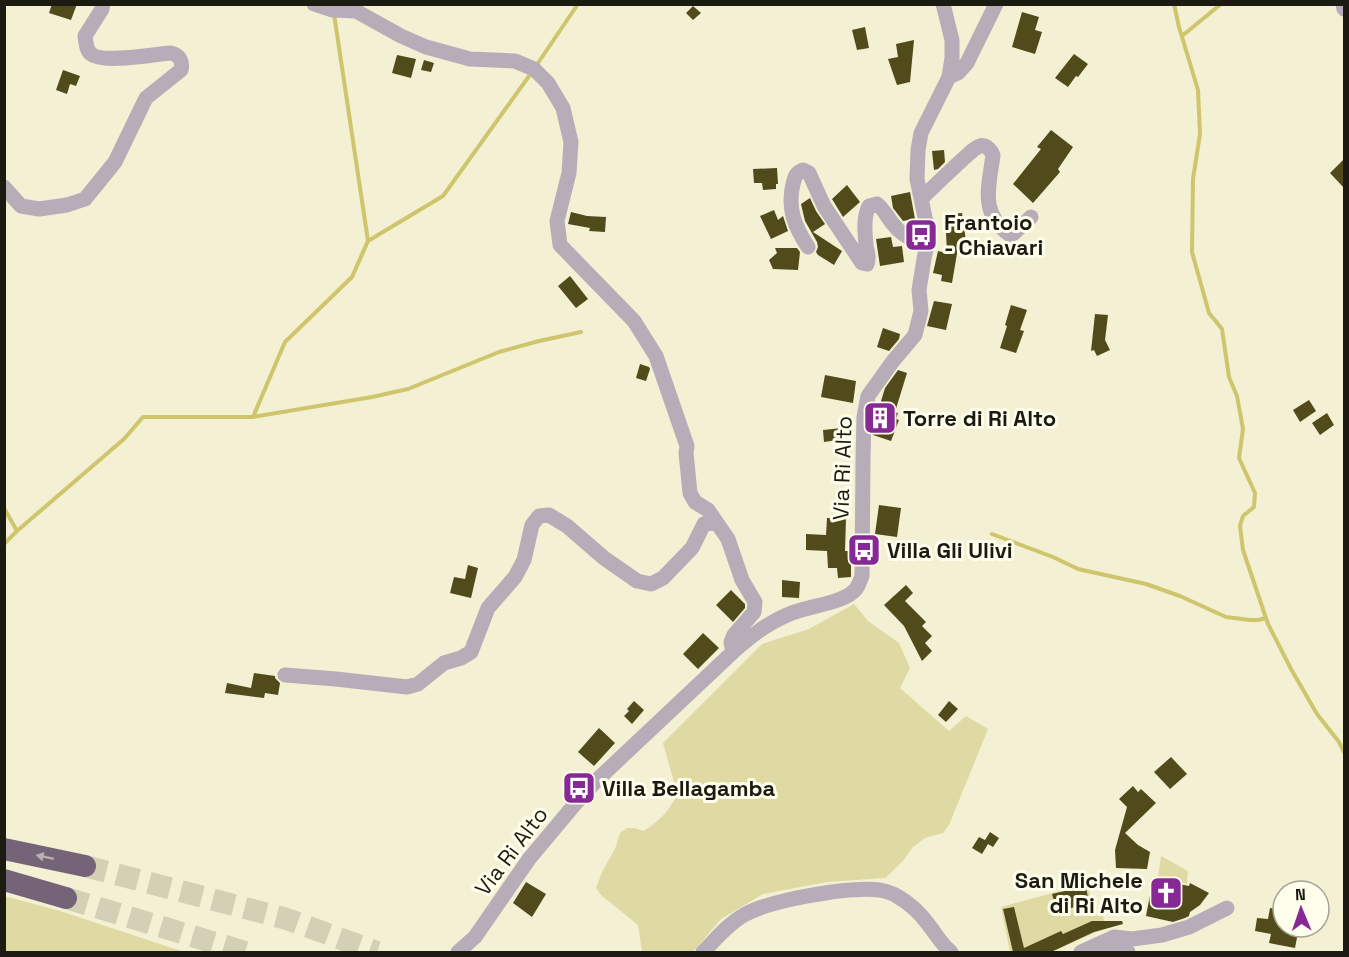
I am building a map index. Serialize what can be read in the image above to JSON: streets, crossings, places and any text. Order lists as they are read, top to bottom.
{
  "streets": {
    "street": ["Via Ri Alto"]
  },
  "places": {
    "bus stop": ["Frantoio - Chiavari", "Villa Gli Ulivi", "Villa Bellagamba"],
    "building": ["Torre di Ri Alto"],
    "church": ["San Michele di Ri Alto"]
  },
  "north": "top"
}
